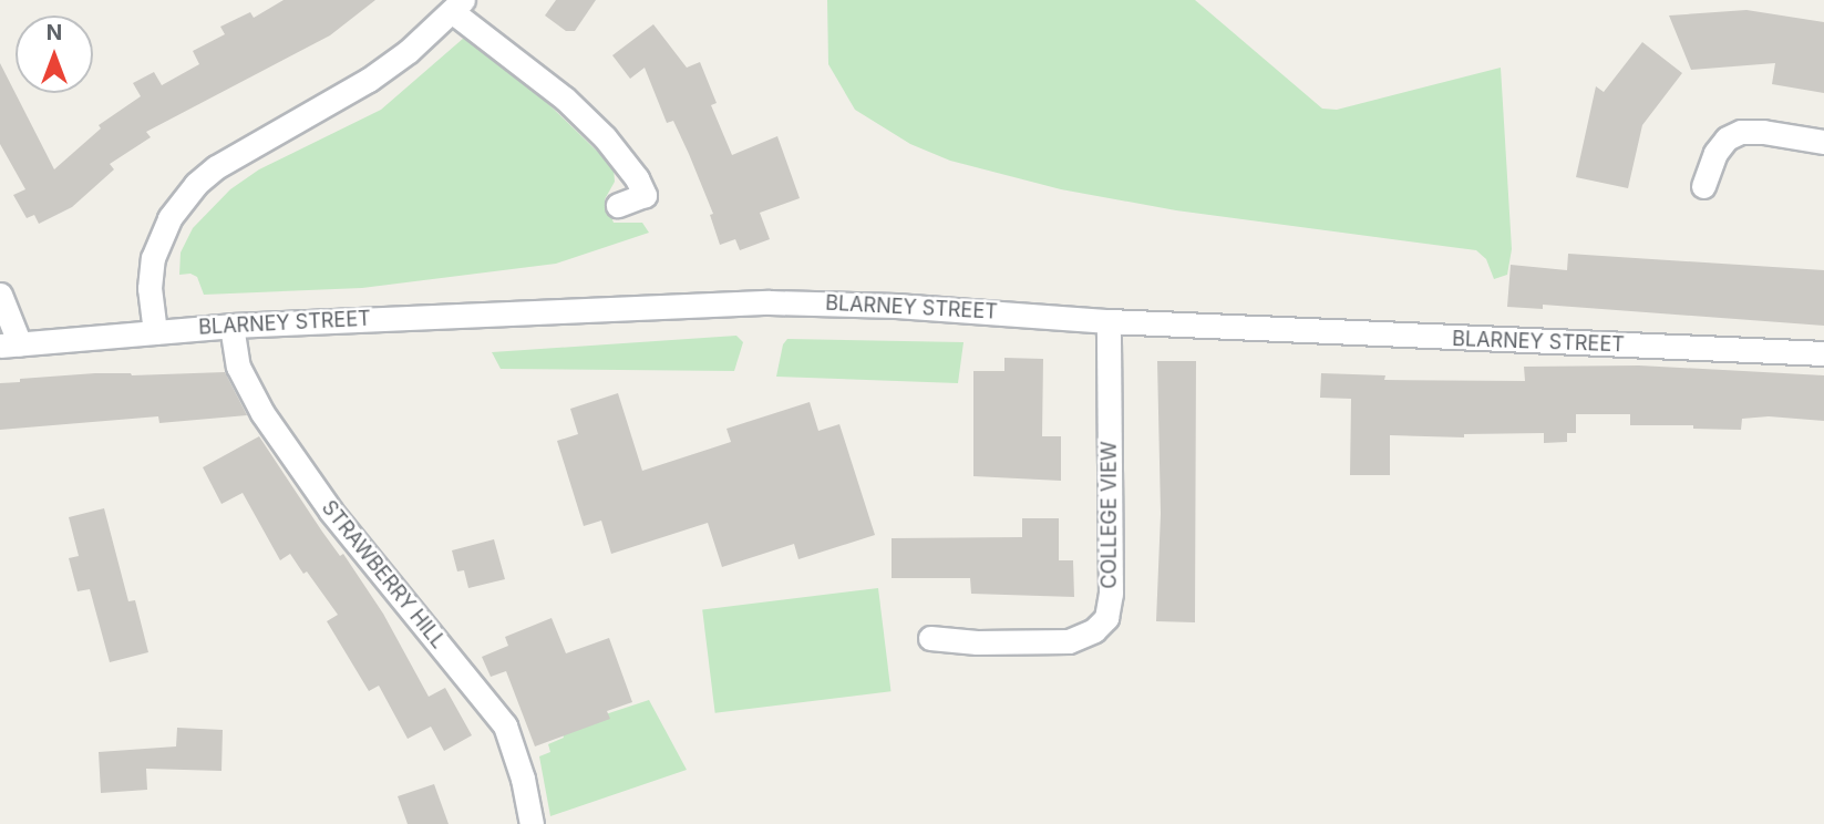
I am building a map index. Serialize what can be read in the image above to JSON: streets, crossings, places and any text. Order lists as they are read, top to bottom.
{
  "streets": {
    "street": ["BLARNEY STREET", "COLLEGE VIEW", "STRAWBERRY HILL"]
  },
  "crossings": [
    ["BLARNEY STREET", "COLLEGE VIEW"],
    ["BLARNEY STREET", "STRAWBERRY HILL"]
  ],
  "north": "top"
}
